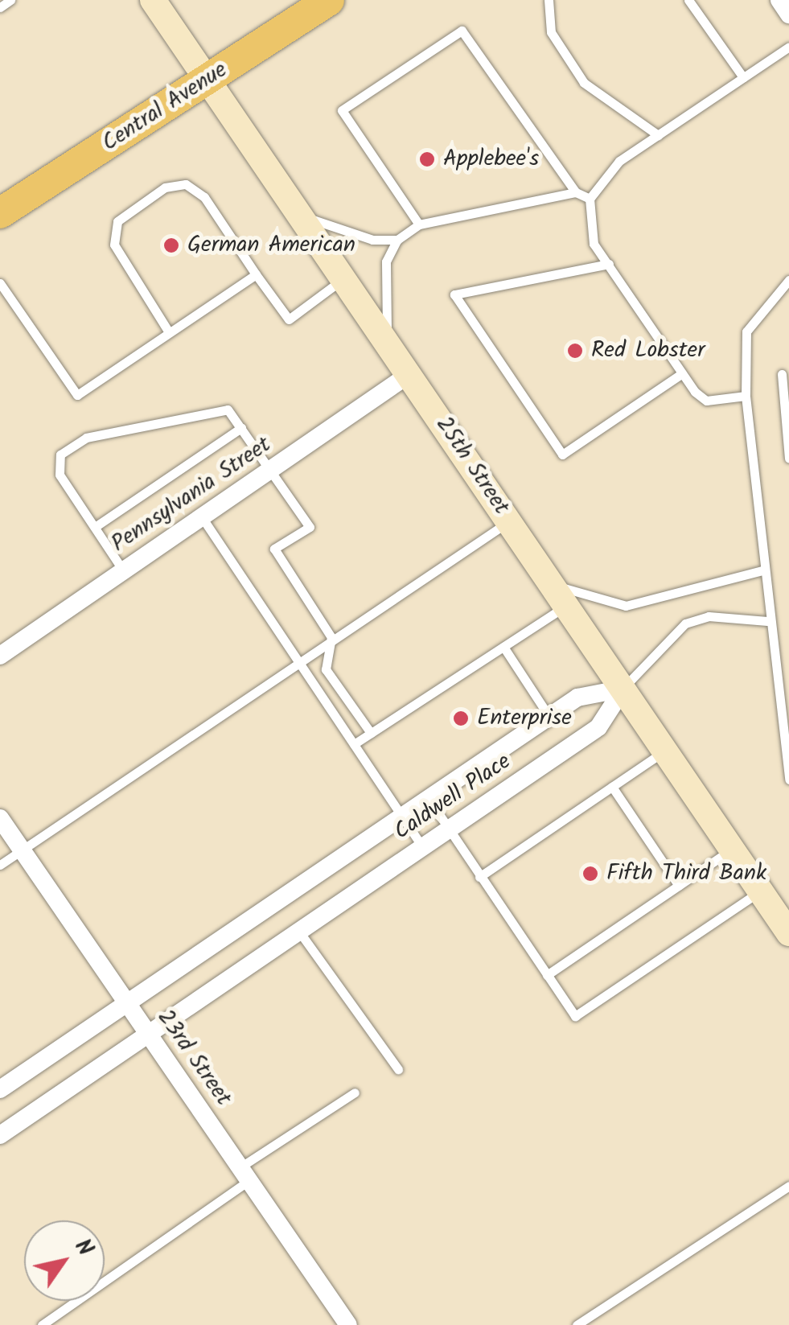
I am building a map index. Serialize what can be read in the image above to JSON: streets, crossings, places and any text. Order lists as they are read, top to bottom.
{
  "streets": {
    "main road": ["Central Avenue", "25th Street"],
    "street": ["Pennsylvania Street", "Caldwell Place", "23rd Street"]
  },
  "crossings": [
    ["Central Avenue", "25th Street"],
    ["25th Street", "Pennsylvania Street"],
    ["25th Street", "Caldwell Place"],
    ["Caldwell Place", "23rd Street"]
  ],
  "places": [
    "Applebee's",
    "German American",
    "Red Lobster",
    "Enterprise",
    "Fifth Third Bank"
  ],
  "north": "top right"
}
